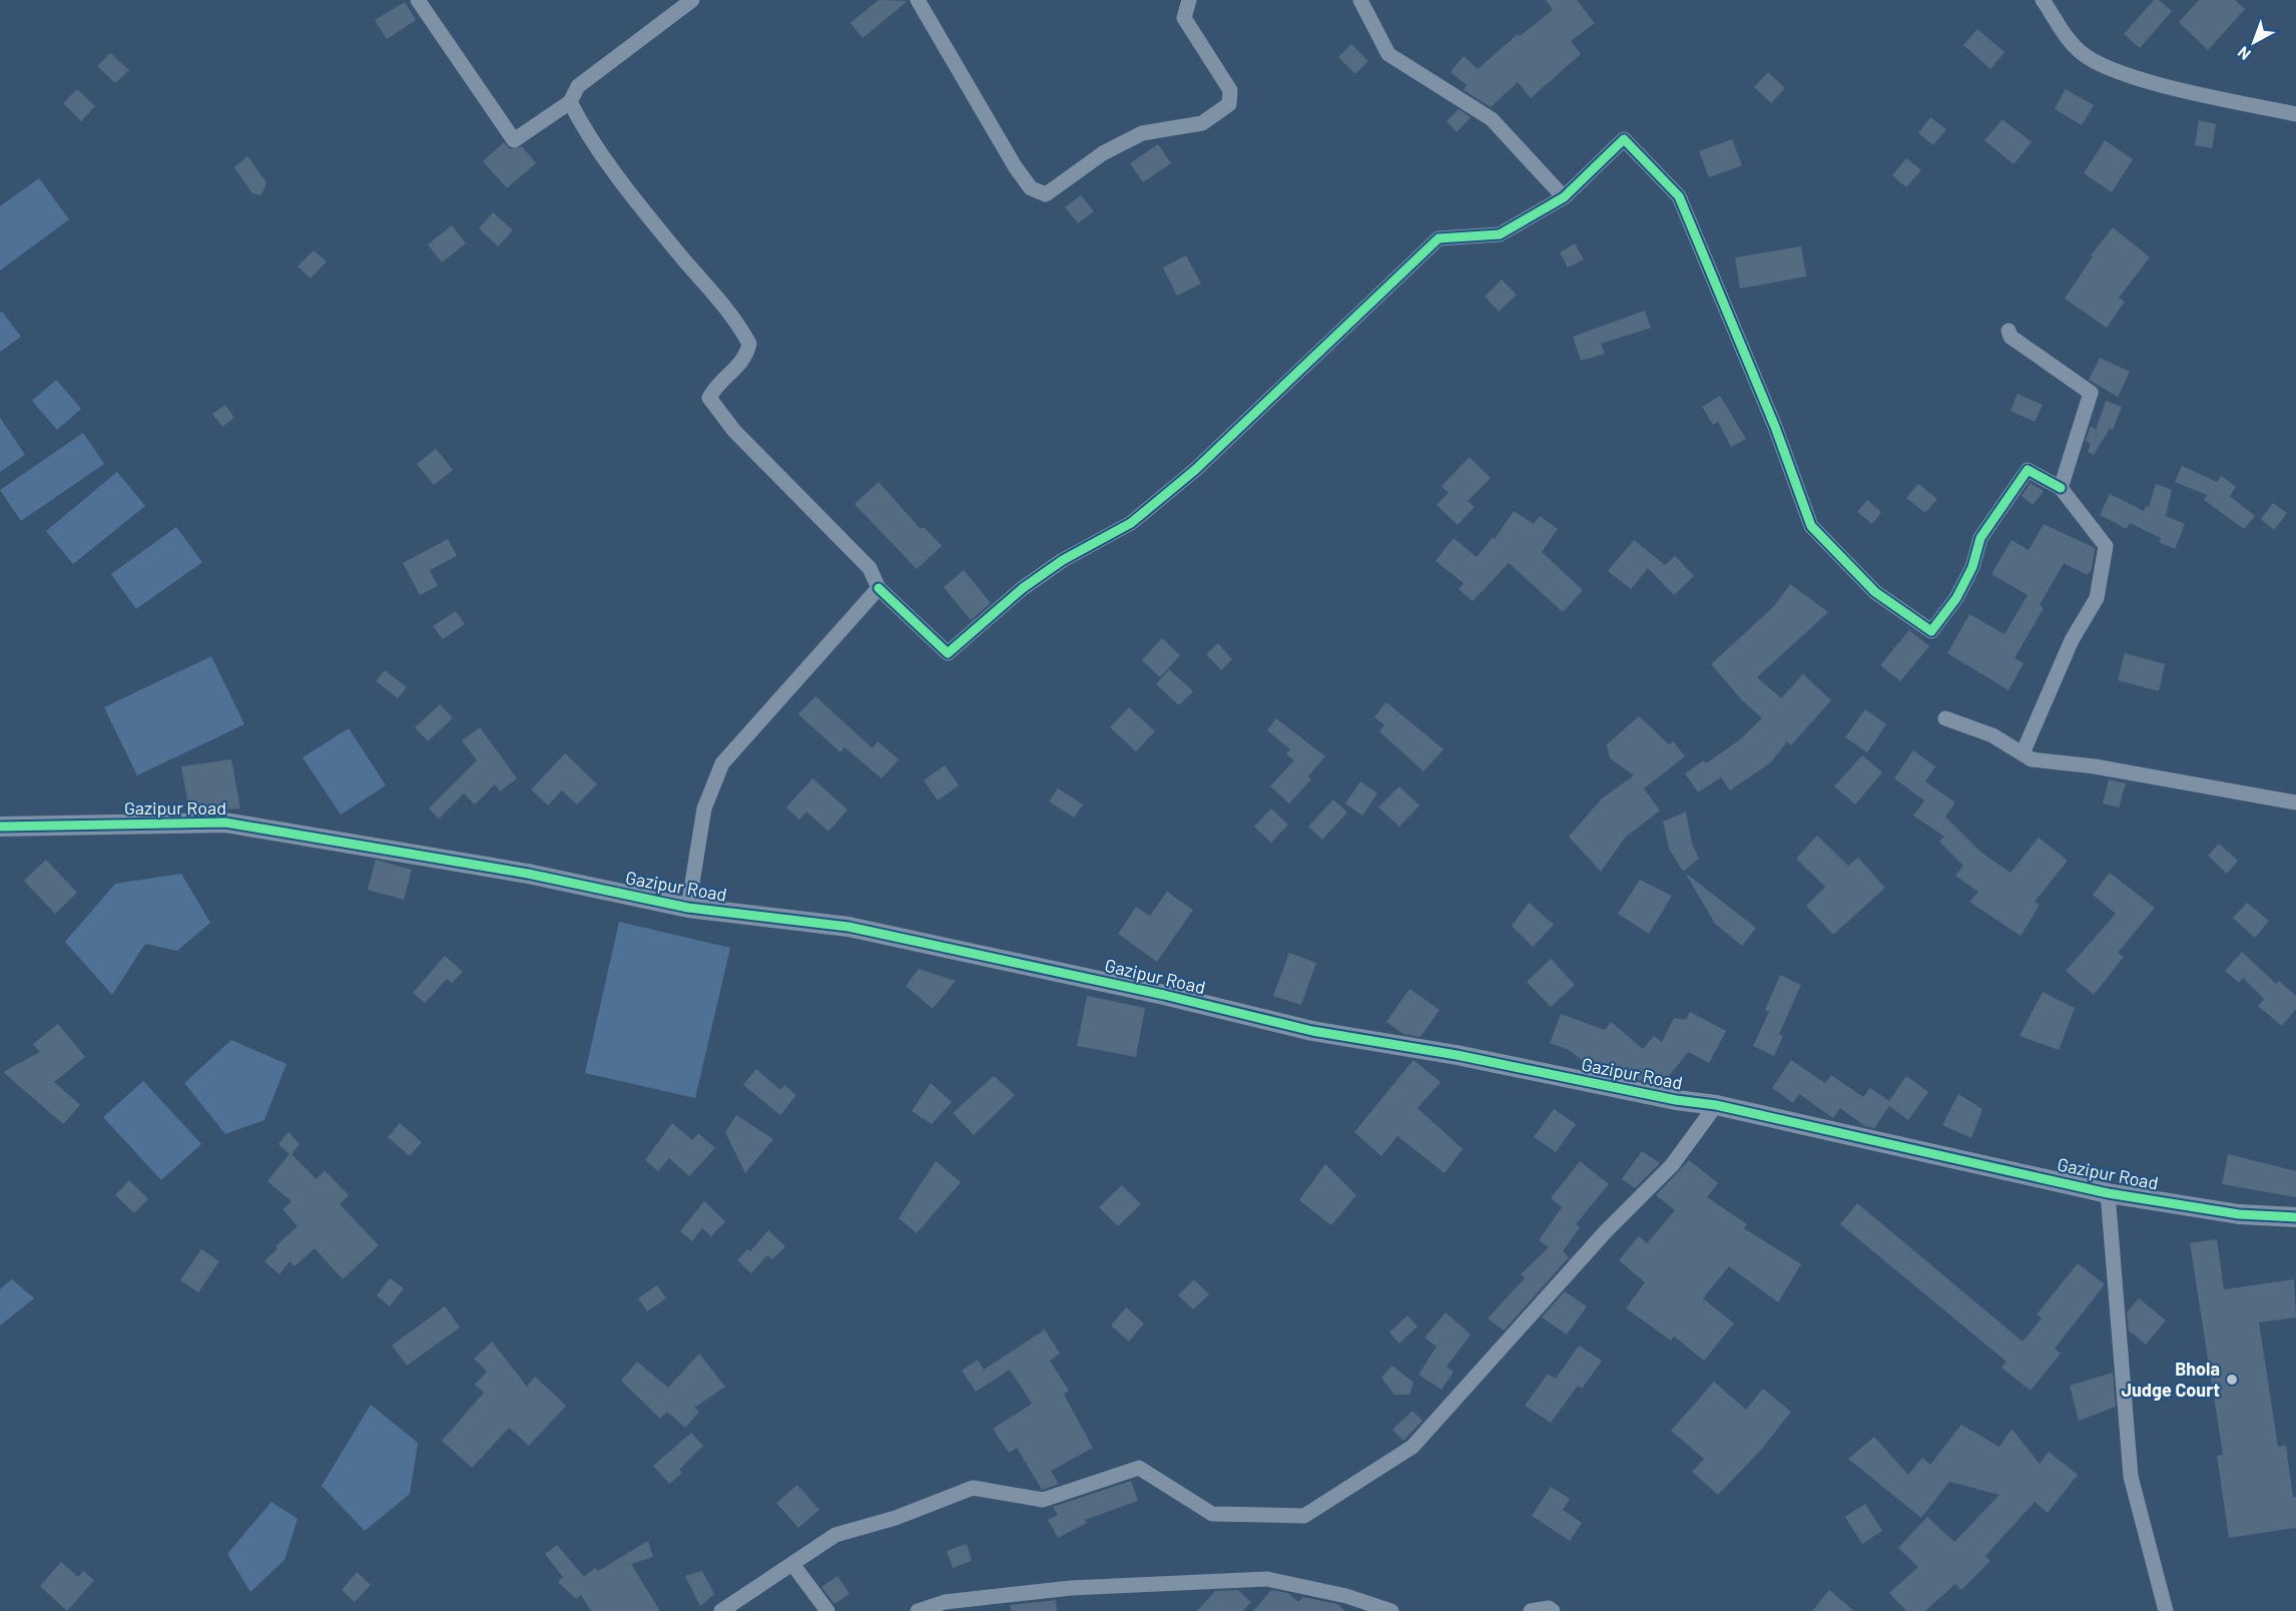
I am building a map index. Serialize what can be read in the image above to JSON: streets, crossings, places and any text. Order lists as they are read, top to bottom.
{
  "streets": {
    "street": ["Gazipur Road"]
  },
  "places": ["Bhola Judge Court"],
  "north": "bottom left"
}
